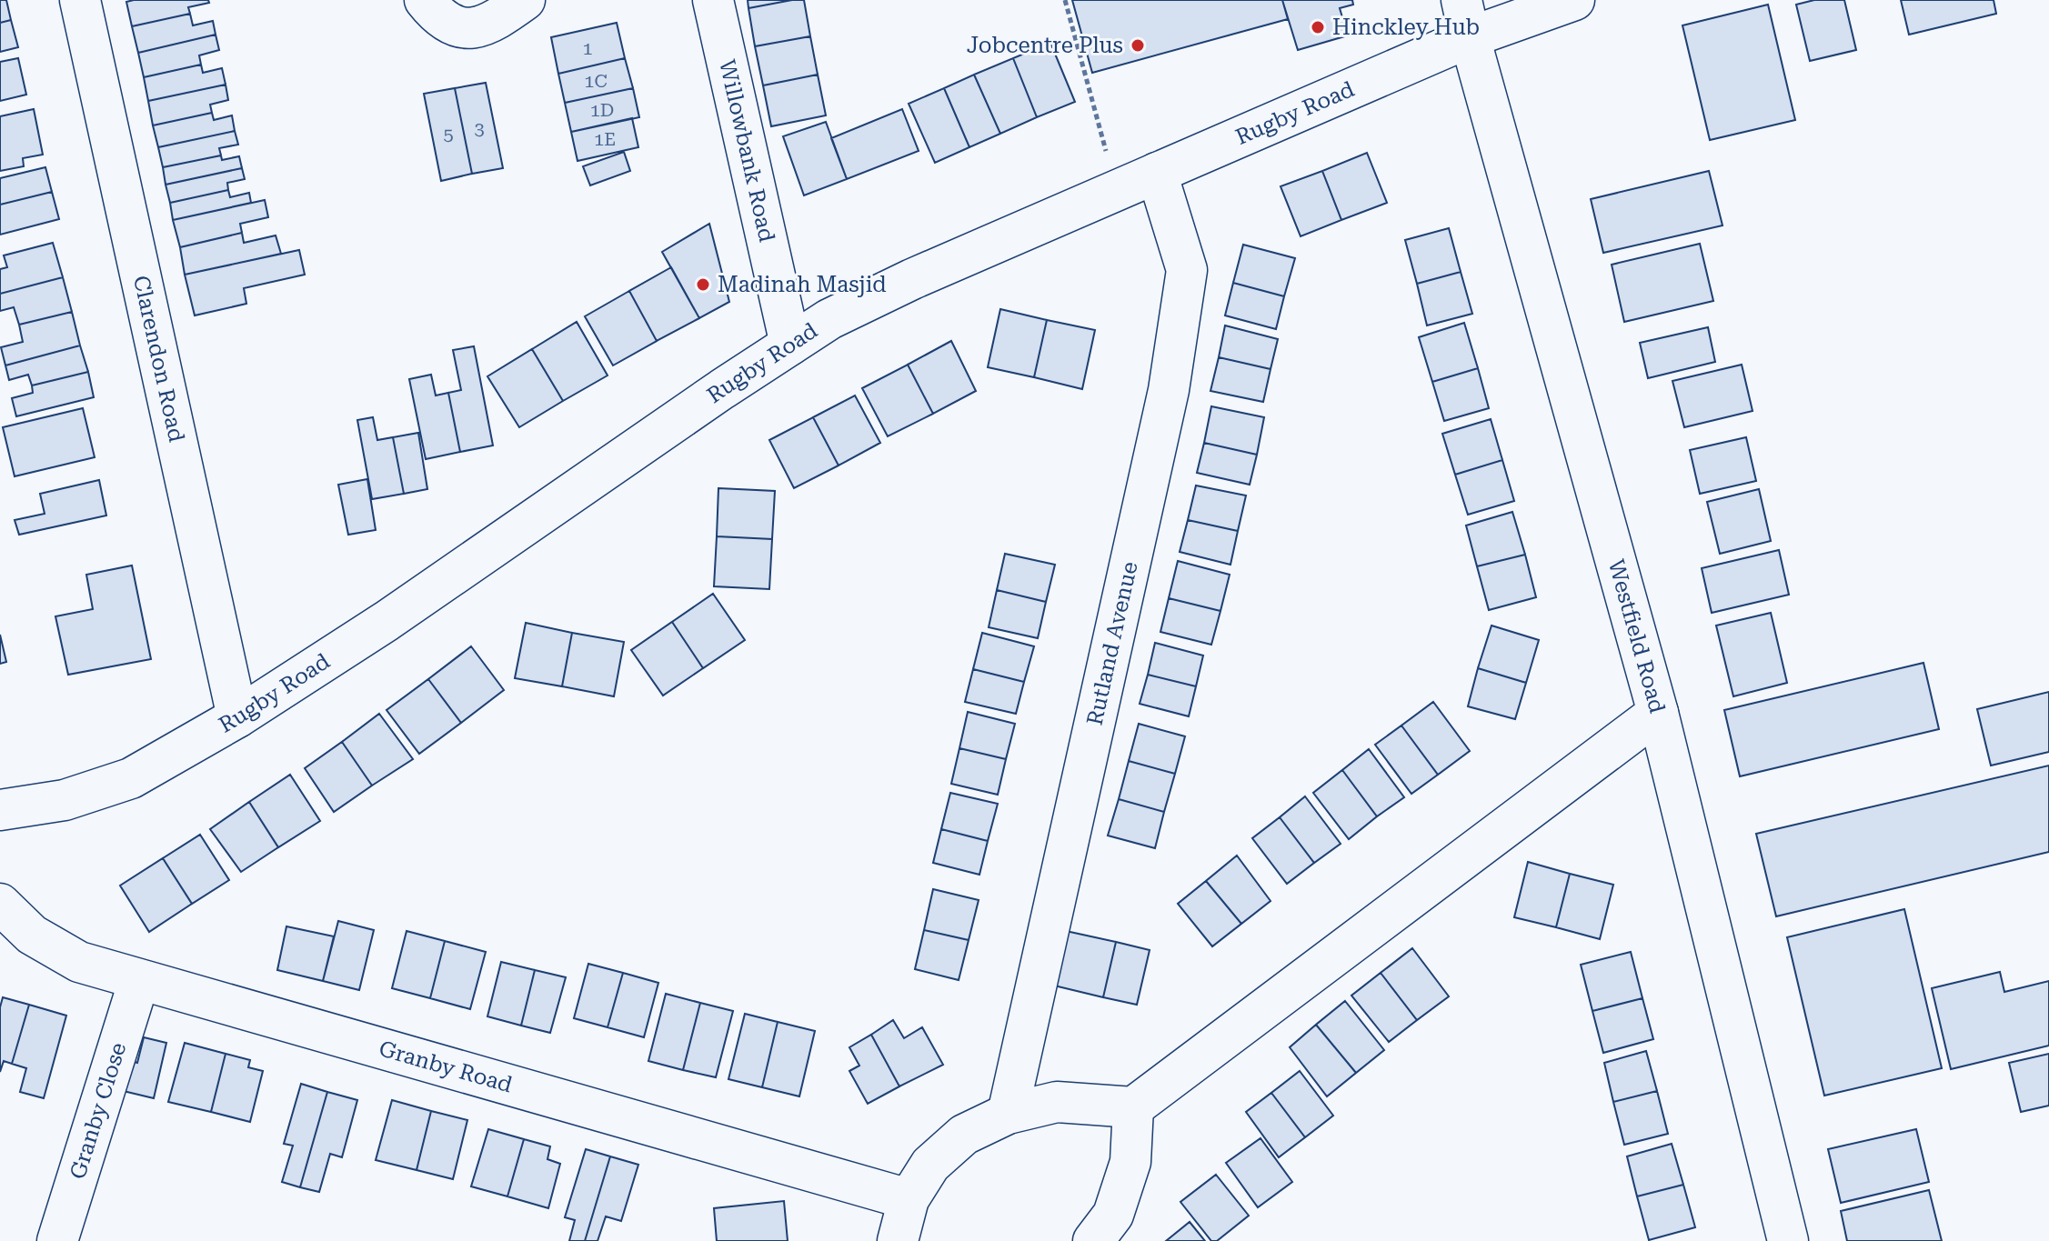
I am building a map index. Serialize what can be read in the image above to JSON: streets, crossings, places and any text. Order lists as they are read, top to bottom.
{
  "streets": {
    "street": [
      "Rugby Road",
      "Willowbank Road",
      "Clarendon Road",
      "Westfield Road",
      "Rutland Avenue",
      "Granby Road",
      "Granby Close"
    ]
  },
  "crossings": [
    ["Rugby Road", "Willowbank Road"],
    ["Rugby Road", "Clarendon Road"],
    ["Rugby Road", "Westfield Road"],
    ["Rugby Road", "Rutland Avenue"],
    ["Granby Road", "Granby Close"]
  ],
  "places": ["Hinckley Hub", "Jobcentre Plus", "Madinah Masjid"],
  "house_numbers": [
    "1",
    "1C",
    "1D",
    "3",
    "5",
    "1E"
  ]
}
